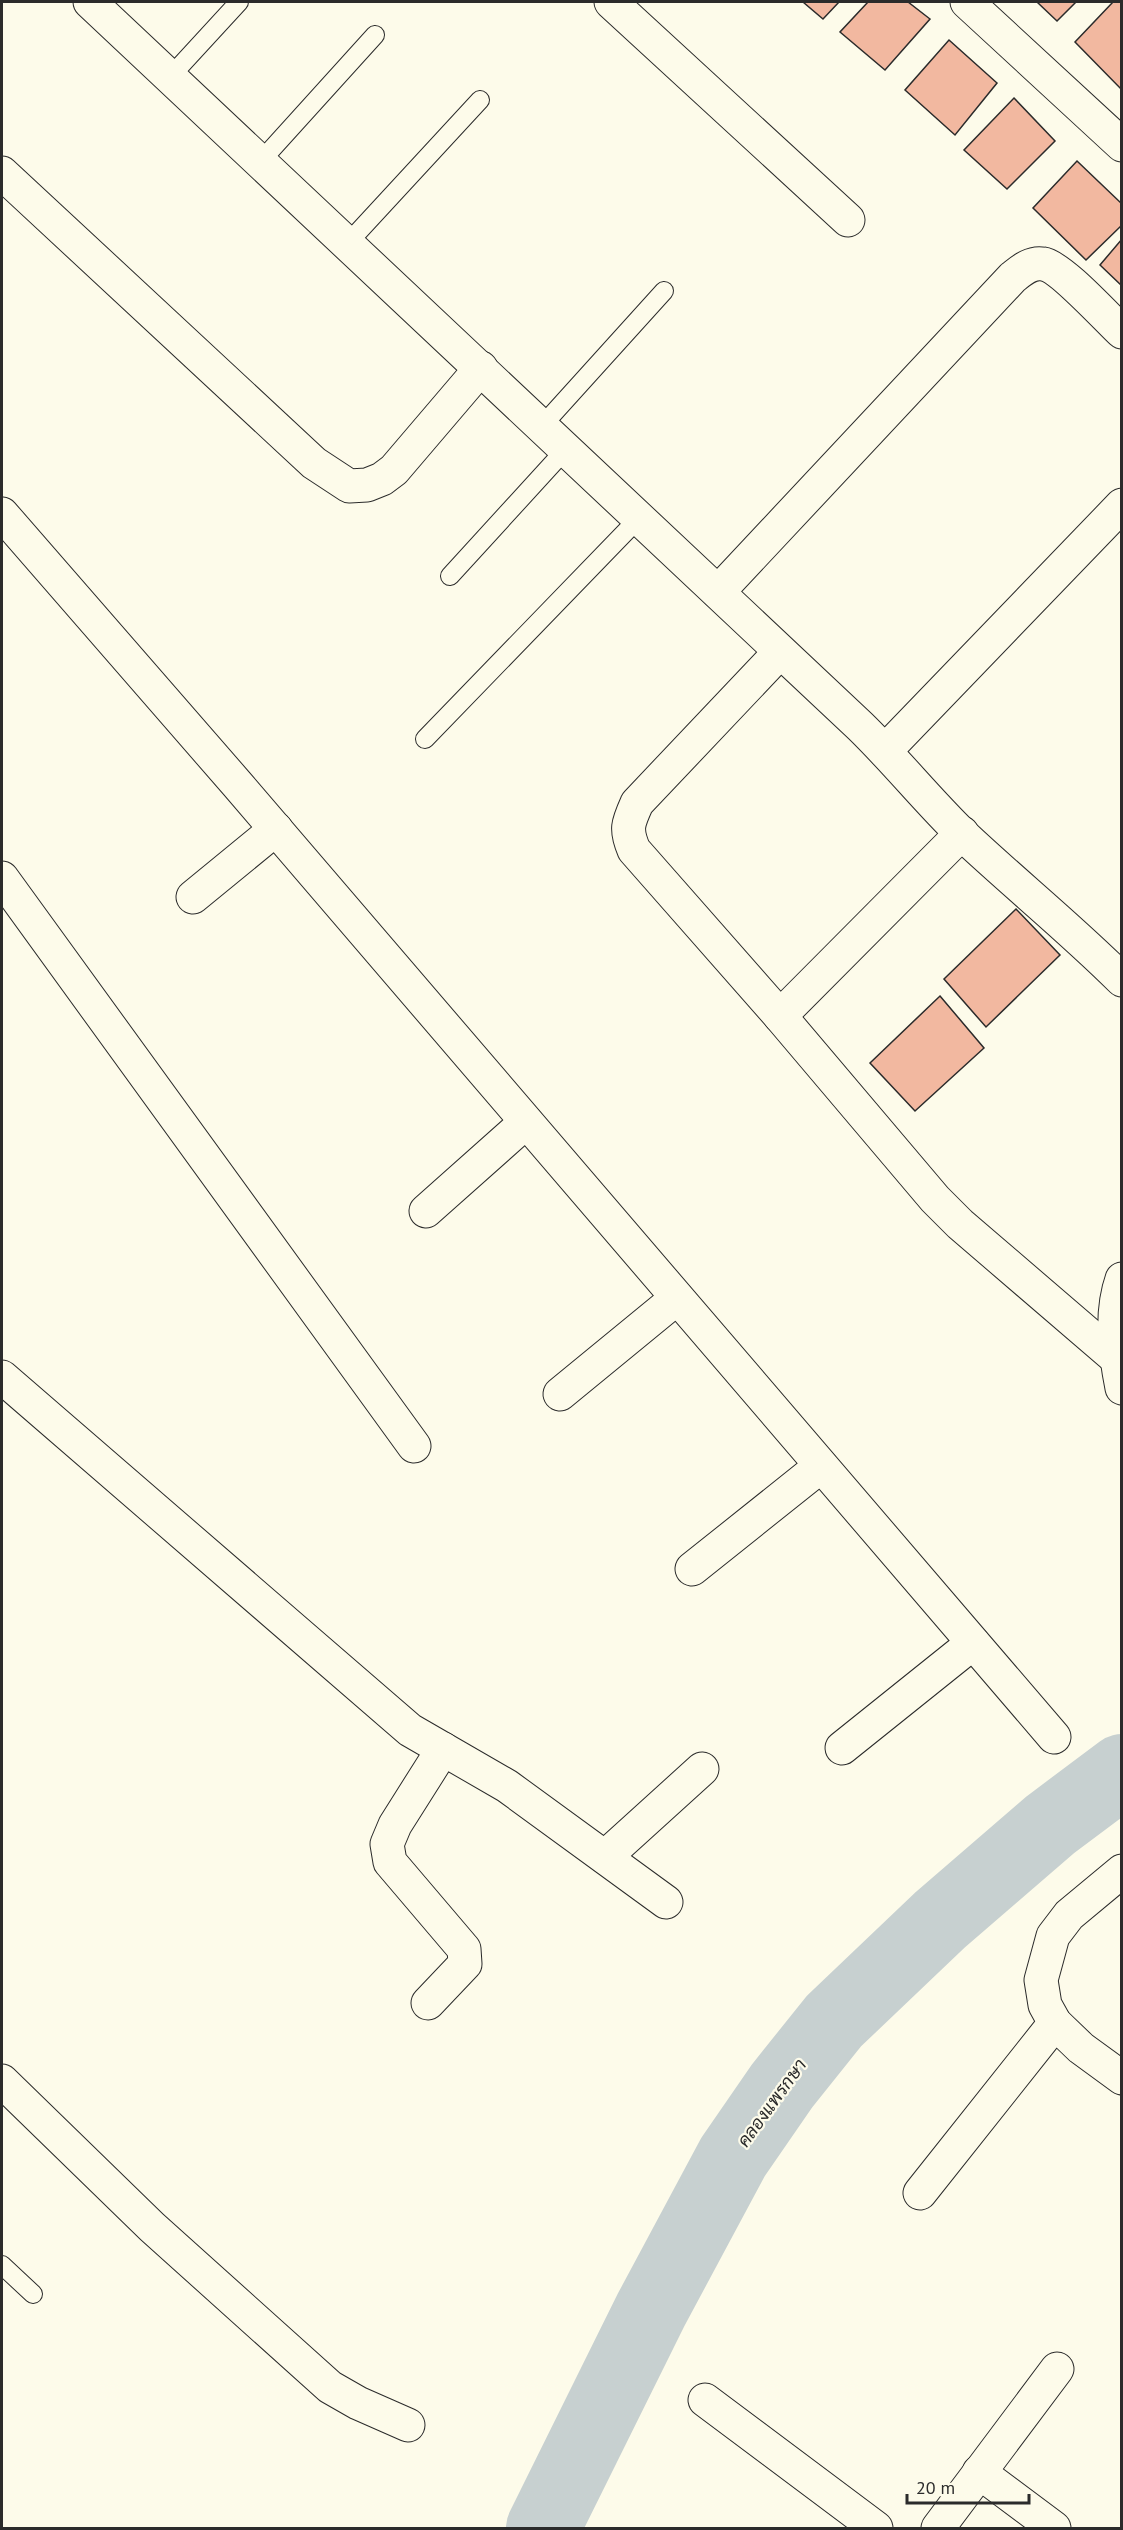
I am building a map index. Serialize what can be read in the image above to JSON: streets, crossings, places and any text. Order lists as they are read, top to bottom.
{
  "water": ["คลองแพรกษา"],
  "scale_bar": "20 m"
}
